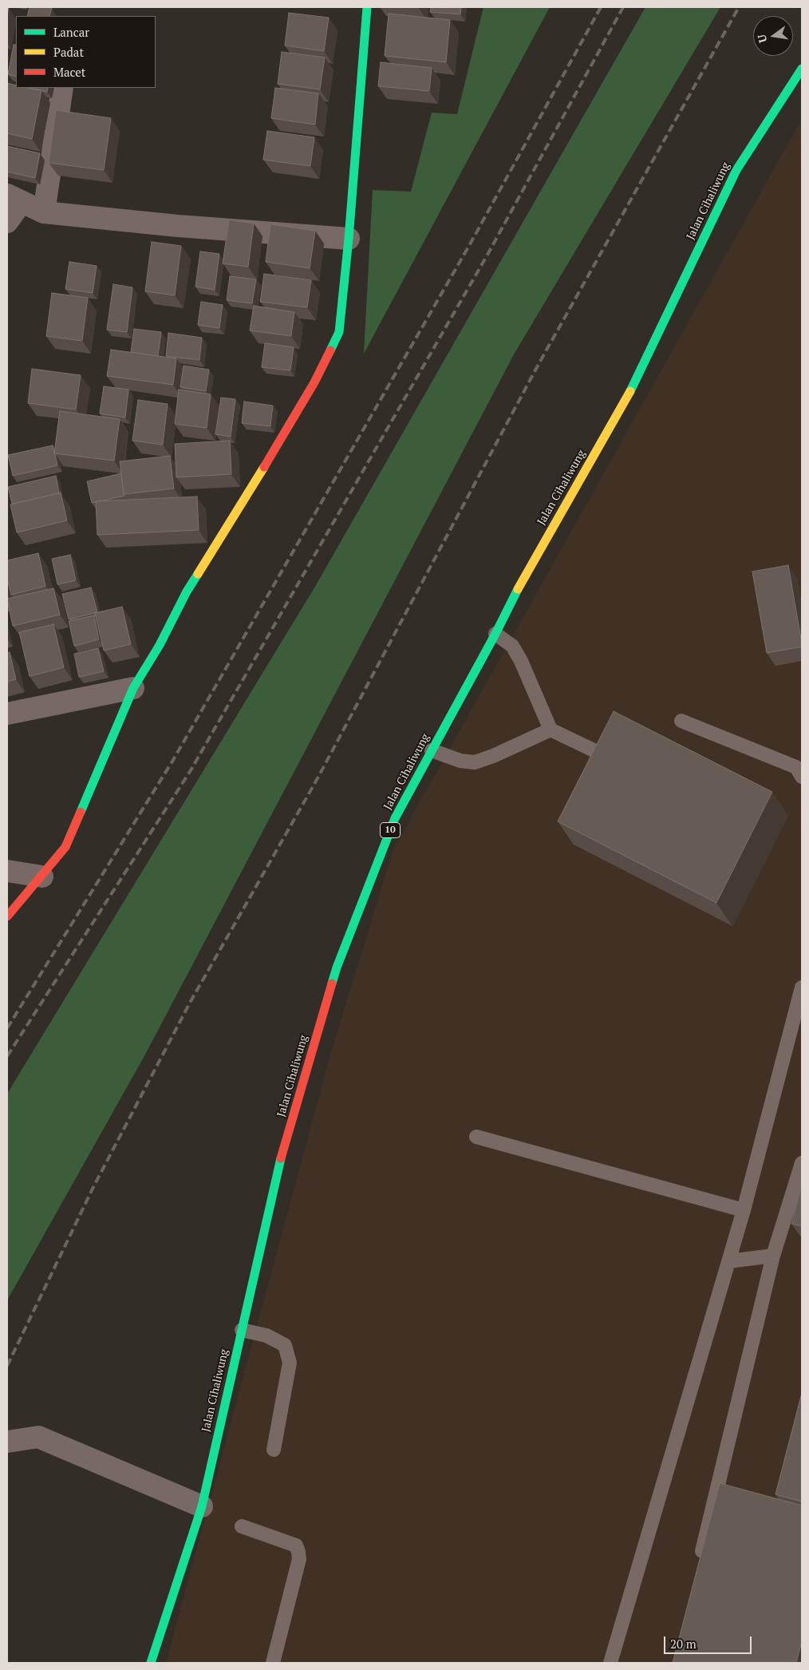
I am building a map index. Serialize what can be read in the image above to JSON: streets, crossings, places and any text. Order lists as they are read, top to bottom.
{
  "streets": {
    "main road": ["Jalan Cihaliwung", "10"]
  },
  "legend": ["Lancar", "Padat", "Macet"],
  "scale_bar": "20 m",
  "north": "left"
}
